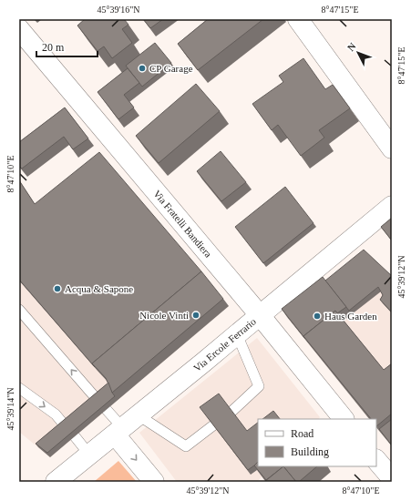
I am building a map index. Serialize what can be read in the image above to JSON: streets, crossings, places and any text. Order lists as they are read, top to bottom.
{
  "streets": {
    "street": ["Via Fratelli Bandiera", "Via Ercole Ferrario"]
  },
  "crossings": [
    ["Via Fratelli Bandiera", "Via Ercole Ferrario"]
  ],
  "places": [
    "CP Garage",
    "Acqua & Sapone",
    "Nicole Vinti",
    "Haus Garden"
  ],
  "legend": ["Road", "Building"],
  "scale_bar": "20 m",
  "north": "top left",
  "coordinates": [
    "45°39'16\"N",
    "8°47'15\"E",
    "8°47'10\"E",
    "45°39'12\"N",
    "45°39'14\"N"
  ]
}
